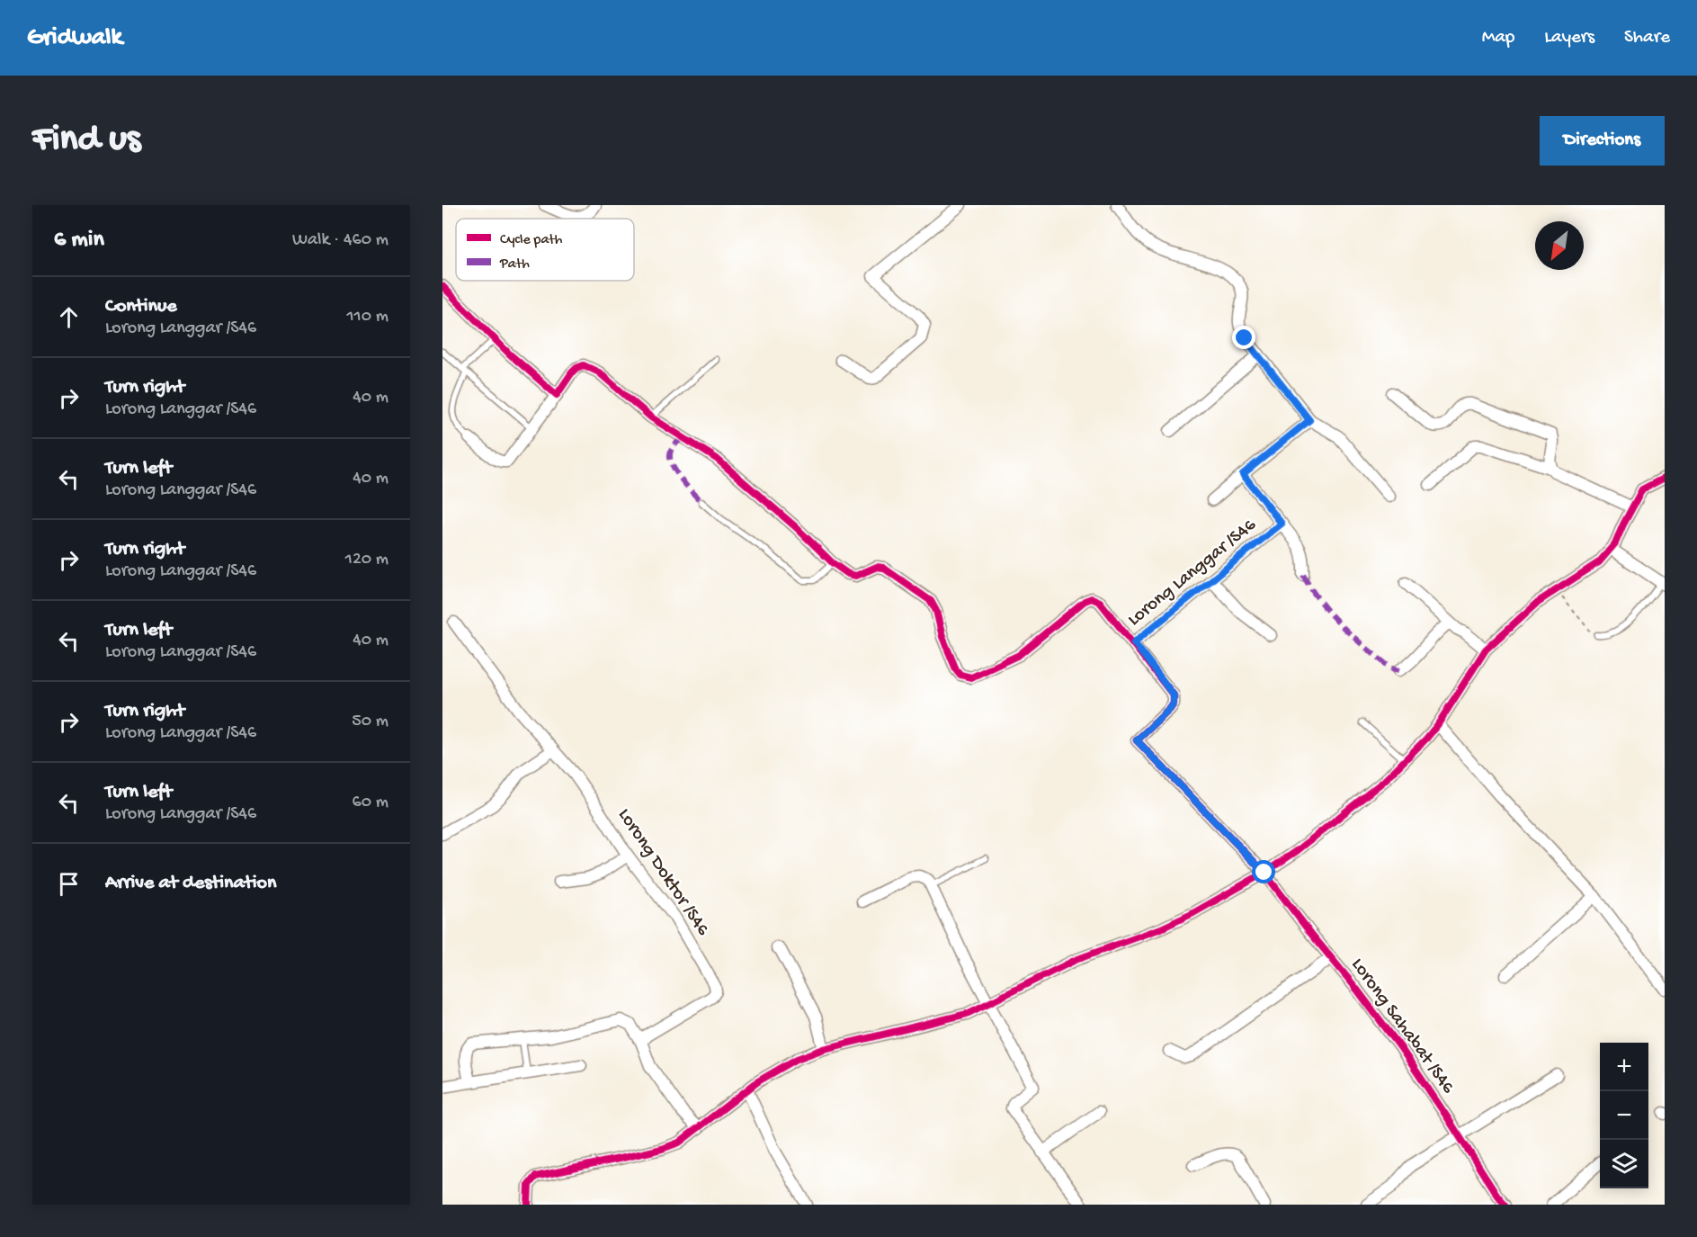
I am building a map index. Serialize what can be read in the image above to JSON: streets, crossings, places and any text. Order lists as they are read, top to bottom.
{
  "streets": {
    "street": ["Lorong Langgar /S46", "Lorong Doktor /S46", "Lorong Sahabat /S46"]
  },
  "crossings": [
    ["Lorong Langgar /S46", "Lorong Sahabat /S46"]
  ],
  "legend": ["Cycle path", "Path"],
  "north": "bottom left",
  "page": {
    "header": "Gridwalk",
    "nav": ["Map", "Layers", "Share"],
    "buttons": "Directions",
    "title": "Find us",
    "heading": ["6 min", "Walk · 460 m"],
    "list": [
      ["Continue", "Lorong Langgar /S46", "110 m"],
      ["Turn right", "Lorong Langgar /S46", "40 m"],
      ["Turn left", "Lorong Langgar /S46", "40 m"],
      ["Turn right", "Lorong Langgar /S46", "120 m"],
      ["Turn left", "Lorong Langgar /S46", "40 m"],
      ["Turn right", "Lorong Langgar /S46", "50 m"],
      ["Turn left", "Lorong Langgar /S46", "60 m"],
      "Arrive at destination"
    ],
    "map_buttons": ["+", "−"]
  }
}
